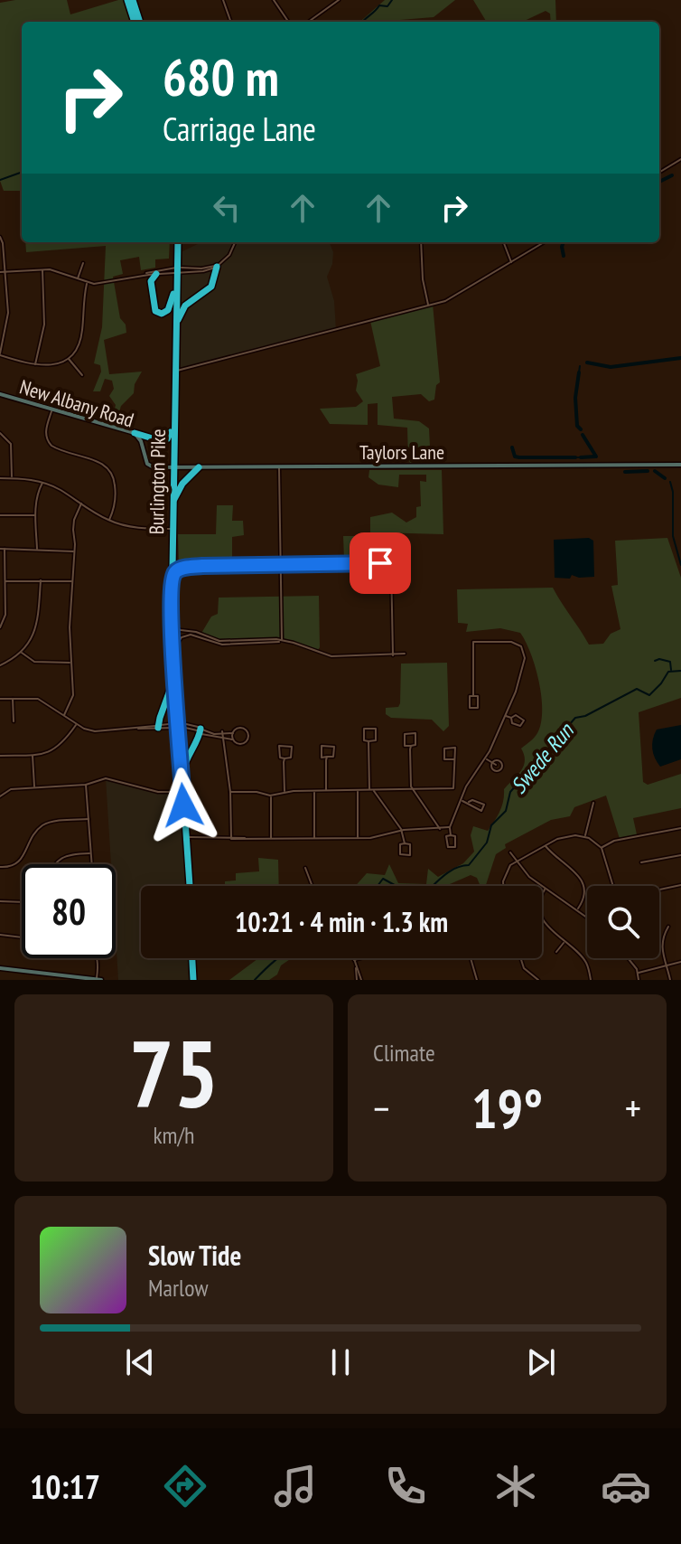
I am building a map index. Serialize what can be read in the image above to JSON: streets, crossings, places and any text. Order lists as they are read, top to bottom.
{
  "streets": {
    "highway": ["Burlington Pike"],
    "street": ["New Albany Road", "Taylors Lane"]
  },
  "crossings": [
    ["New Albany Road", "Taylors Lane"],
    ["Taylors Lane", "Burlington Pike"]
  ],
  "water": ["Swede Run"],
  "page": {
    "turn": ["680 m", "Carriage Lane"],
    "limit": "80",
    "trip": "10:21 · 4 min · 1.3 km",
    "tile": [
      ["75", "km/h"],
      "Climate"
    ],
    "heat": ["−", "19°", "+"],
    "song": ["Slow Tide", "Marlow"],
    "tabs": "10:17"
  }
}
